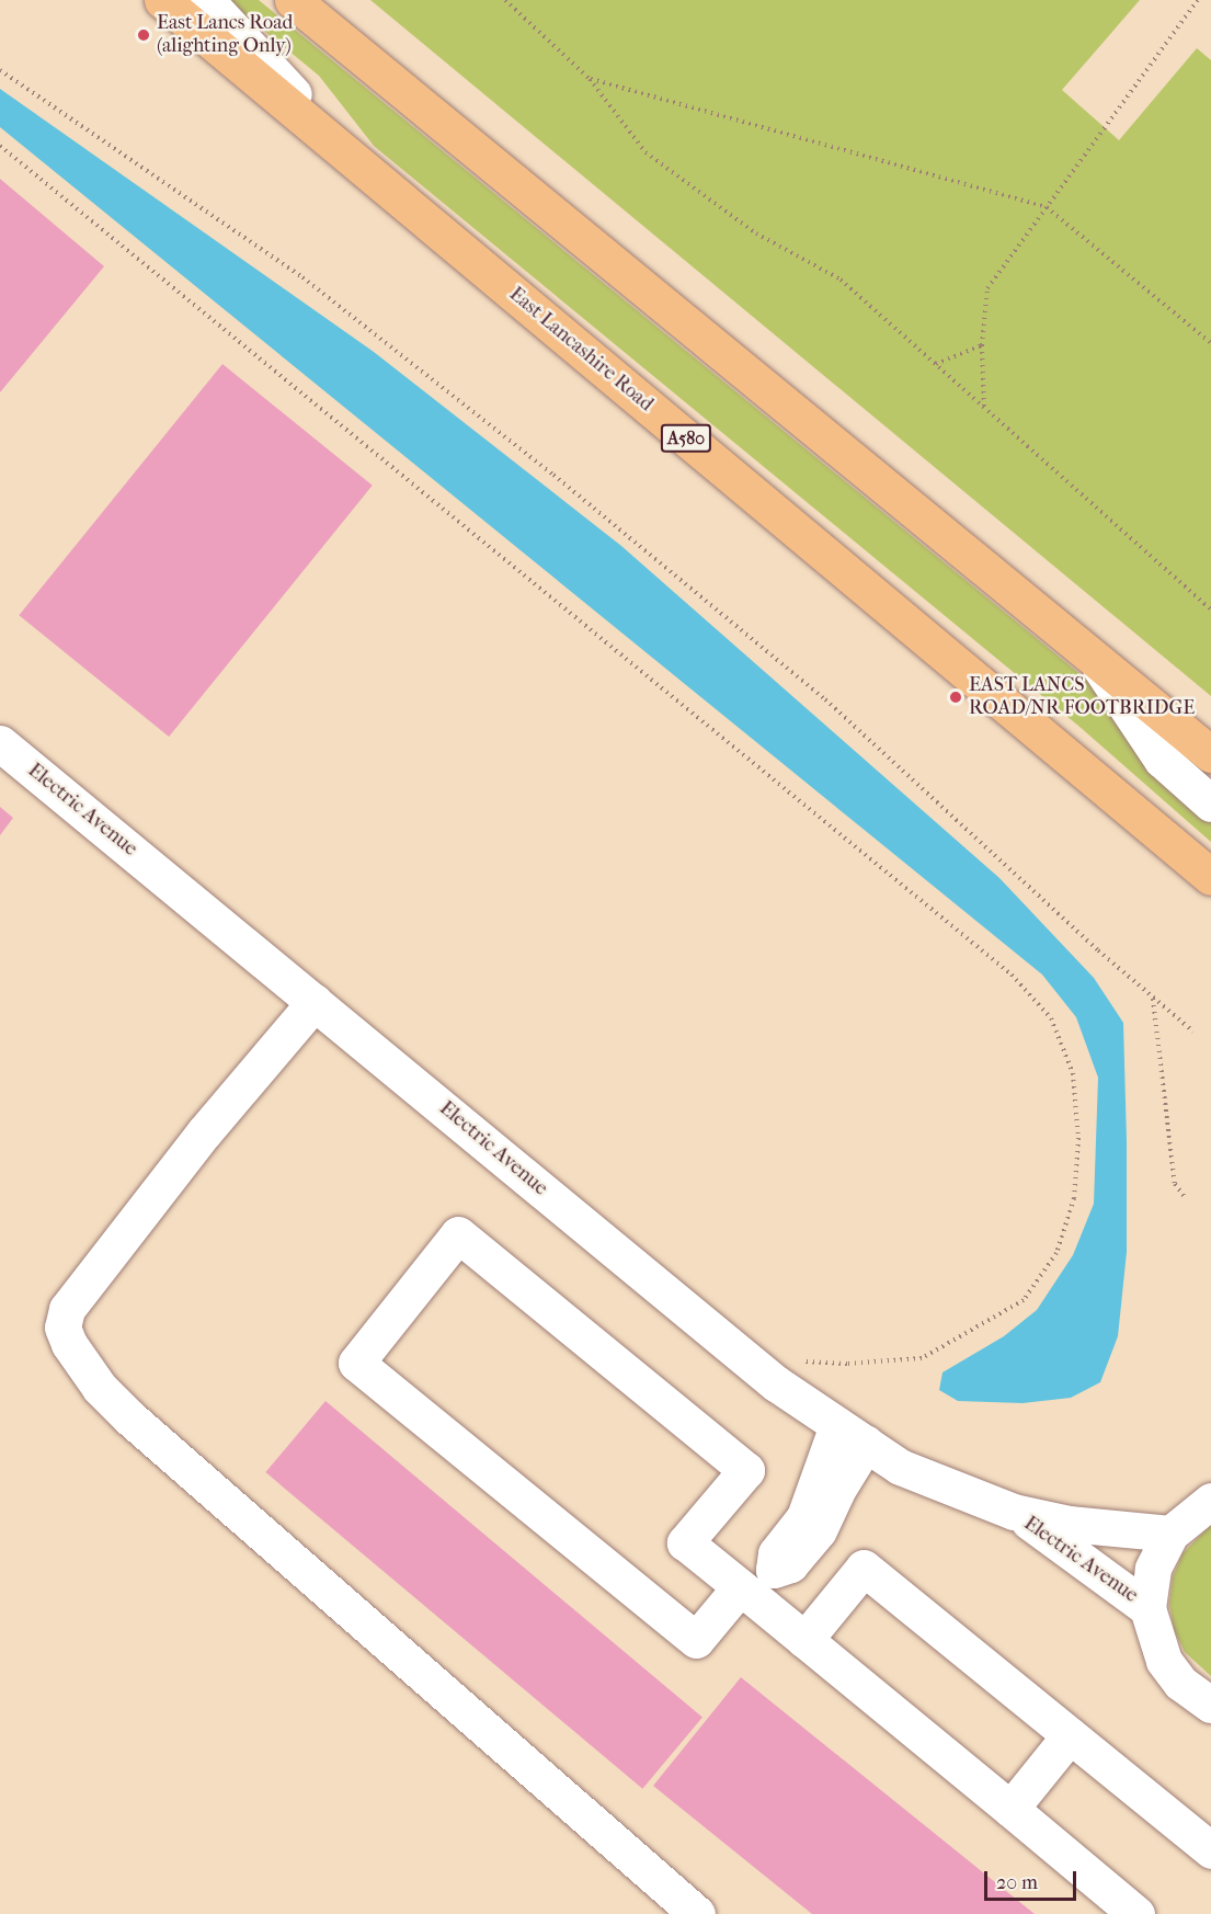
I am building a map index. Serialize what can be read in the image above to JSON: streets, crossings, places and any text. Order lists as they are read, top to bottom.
{
  "streets": {
    "highway": ["East Lancashire Road", "A580"],
    "street": ["Electric Avenue"]
  },
  "places": ["East Lancs Road (alighting Only)", "EAST LANCS ROAD/NR FOOTBRIDGE"],
  "scale_bar": "20 m"
}
